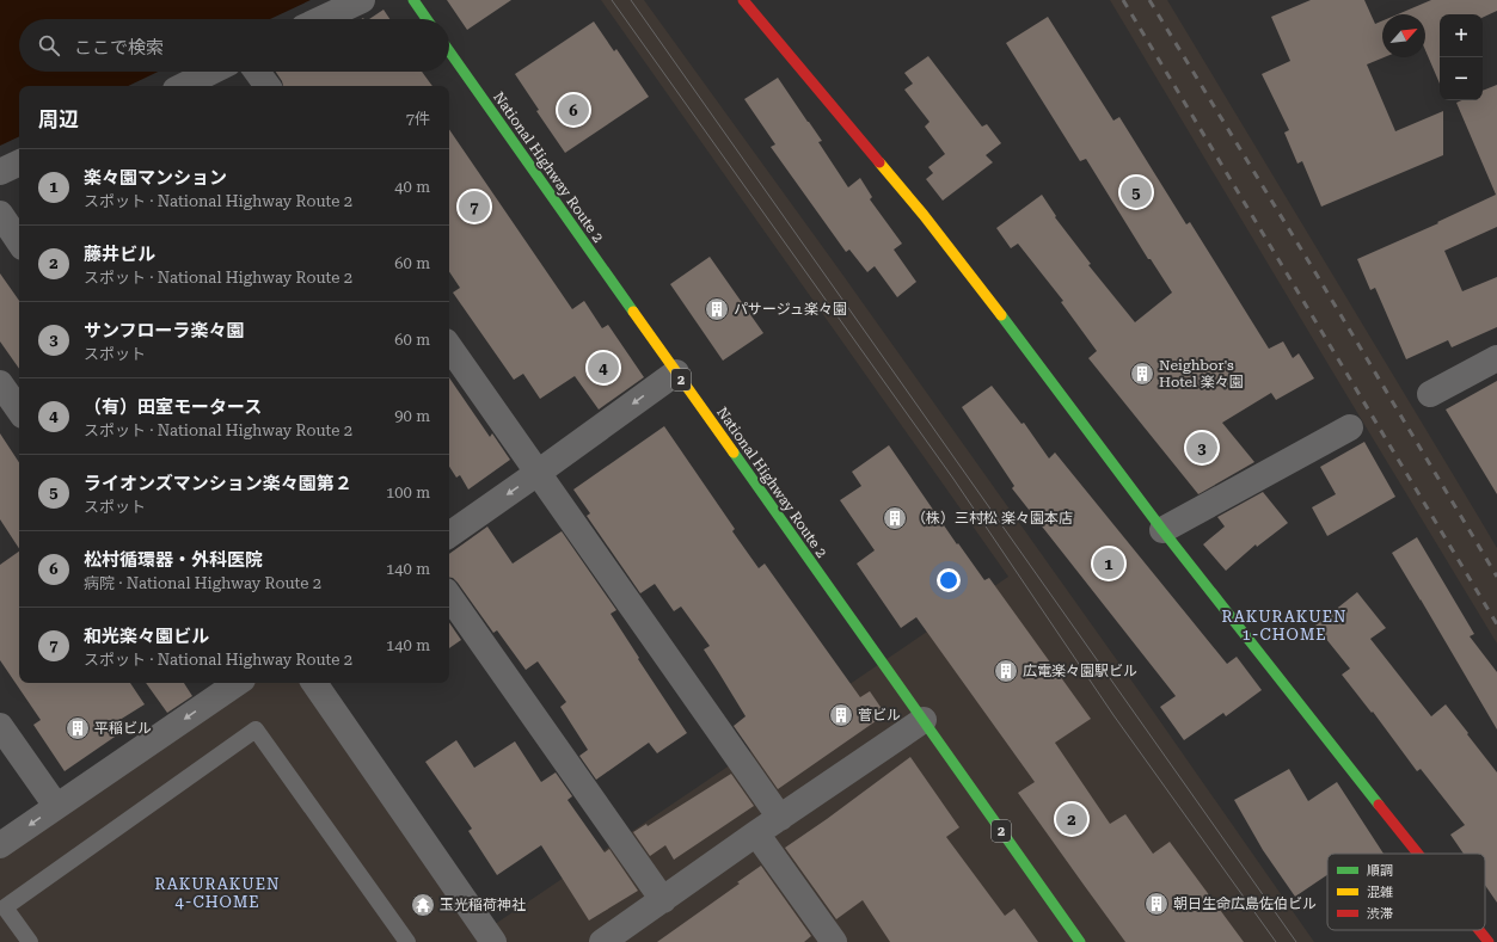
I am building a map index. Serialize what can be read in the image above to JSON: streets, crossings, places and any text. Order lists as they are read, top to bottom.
{
  "streets": {
    "main road": ["National Highway Route 2", "2"]
  },
  "districts": ["RAKURAKUEN 1-CHOME", "RAKURAKUEN 4-CHOME"],
  "places": {
    "building": [
      "パサージュ楽々園",
      "Neighbor's Hotel 楽々園",
      "（株）三村松 楽々園本店",
      "広電楽々園駅ビル",
      "菅ビル",
      "平稲ビル",
      "朝日生命広島佐伯ビル"
    ],
    "temple": ["玉光稲荷神社"]
  },
  "legend": ["順調", "混雑", "渋滞"],
  "north": "top right",
  "page": {
    "map_buttons": ["+", "−"],
    "search": "ここで検索",
    "heading": ["周辺", "7件"],
    "pins": [
      "6",
      "5",
      "7",
      "4",
      "3",
      "1",
      "2"
    ],
    "list": [
      {
        "mark": "1",
        "name": "楽々園マンション",
        "note": "スポット · National Highway Route 2",
        "value": "40 m"
      },
      {
        "mark": "2",
        "name": "藤井ビル",
        "note": "スポット · National Highway Route 2",
        "value": "60 m"
      },
      {
        "mark": "3",
        "name": "サンフローラ楽々園",
        "note": "スポット",
        "value": "60 m"
      },
      {
        "mark": "4",
        "name": "（有）田室モータース",
        "note": "スポット · National Highway Route 2",
        "value": "90 m"
      },
      {
        "mark": "5",
        "name": "ライオンズマンション楽々園第２",
        "note": "スポット",
        "value": "100 m"
      },
      {
        "mark": "6",
        "name": "松村循環器・外科医院",
        "note": "病院 · National Highway Route 2",
        "value": "140 m"
      },
      {
        "mark": "7",
        "name": "和光楽々園ビル",
        "note": "スポット · National Highway Route 2",
        "value": "140 m"
      }
    ]
  }
}
